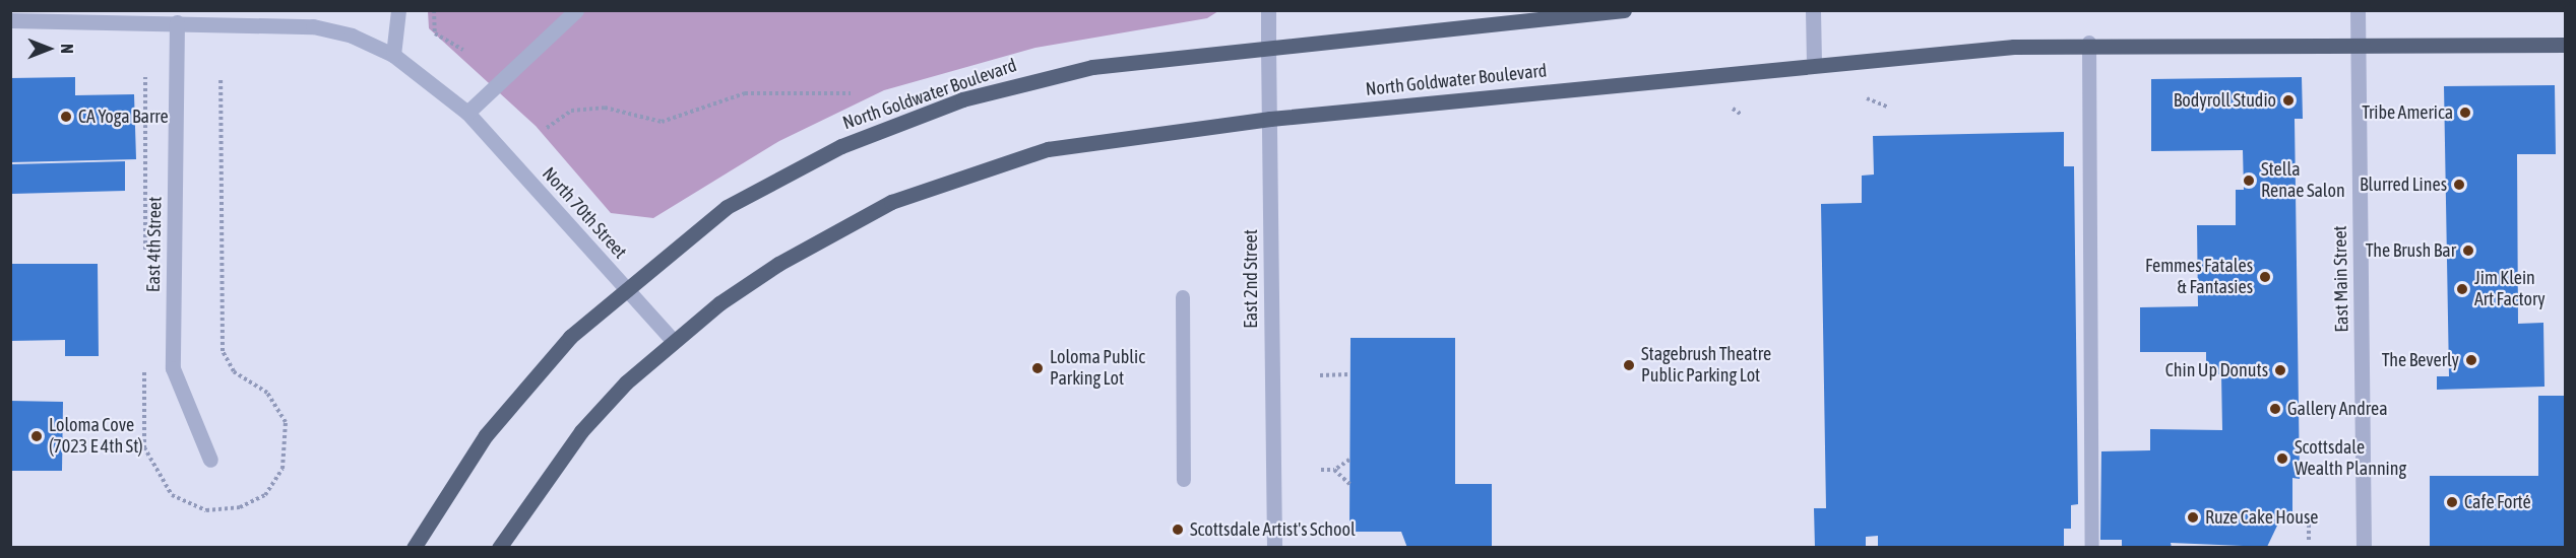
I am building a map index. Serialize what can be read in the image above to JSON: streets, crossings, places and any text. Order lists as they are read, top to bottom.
{
  "streets": {
    "main road": ["North Goldwater Boulevard"],
    "street": [
      "North 70th Street",
      "East 4th Street",
      "East 2nd Street",
      "East Main Street"
    ]
  },
  "crossings": [
    ["North Goldwater Boulevard", "North 70th Street"],
    ["North Goldwater Boulevard", "East 2nd Street"],
    ["North Goldwater Boulevard", "East Main Street"],
    ["North 70th Street", "East 4th Street"]
  ],
  "places": [
    "Bodyroll Studio",
    "Tribe America",
    "CA Yoga Barre",
    "Stella Renae Salon",
    "Blurred Lines",
    "The Brush Bar",
    "Femmes Fatales & Fantasies",
    "Jim Klein Art Factory",
    "The Beverly",
    "Stagebrush Theatre Public Parking Lot",
    "Loloma Public Parking Lot",
    "Chin Up Donuts",
    "Gallery Andrea",
    "Loloma Cove (7023 E 4th St)",
    "Scottsdale Wealth Planning",
    "Cafe Forté",
    "Ruze Cake House",
    "Scottsdale Artist's School"
  ],
  "north": "right"
}
